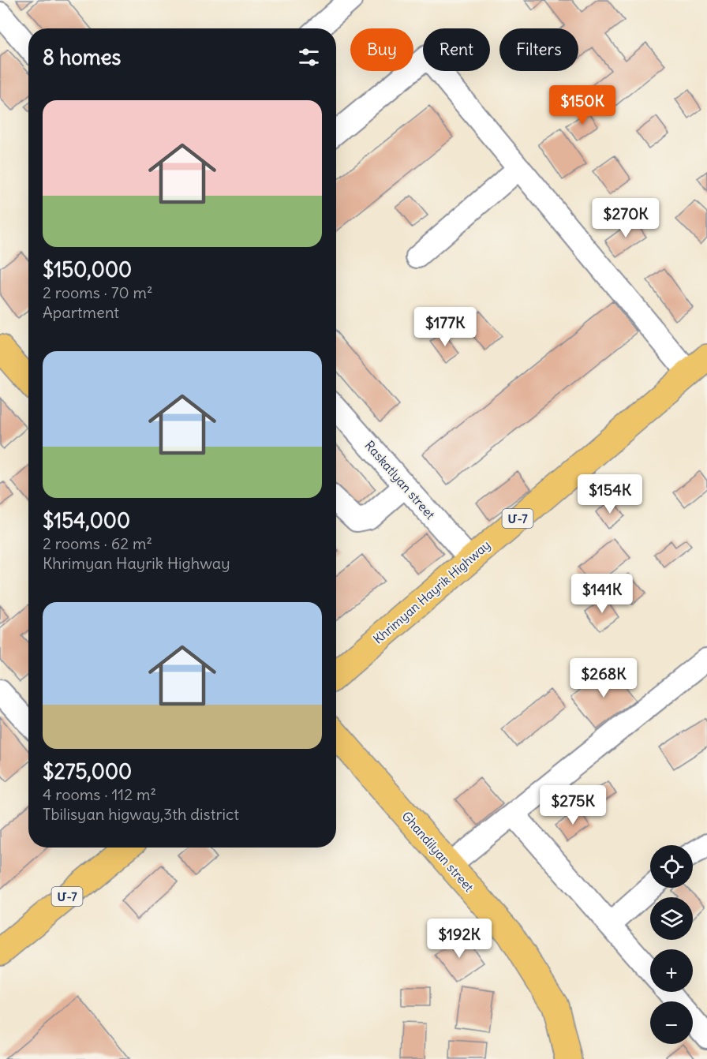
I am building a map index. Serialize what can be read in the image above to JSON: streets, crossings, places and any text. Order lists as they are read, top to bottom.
{
  "streets": {
    "main road": ["Մ-7", "Khrimyan Hayrik Highway", "Ghandilyan street"],
    "street": ["Raskatlyan street"]
  },
  "crossings": [
    ["Raskatlyan street", "Khrimyan Hayrik Highway"]
  ],
  "page": {
    "chip": ["Buy", "Rent", "Filters"],
    "heading": "8 homes",
    "price": [
      "$150K",
      "$270K",
      "$177K",
      "$154K",
      "$141K",
      "$268K",
      "$275K",
      "$192K"
    ],
    "list": [
      {
        "name": "$150,000",
        "note": "2 rooms · 70 m² · Apartment"
      },
      {
        "name": "$154,000",
        "note": "2 rooms · 62 m² · Khrimyan Hayrik Highway"
      },
      {
        "name": "$275,000",
        "note": "4 rooms · 112 m² · Tbilisyan higway,3th district"
      }
    ],
    "map_buttons": ["+", "−"]
  }
}
